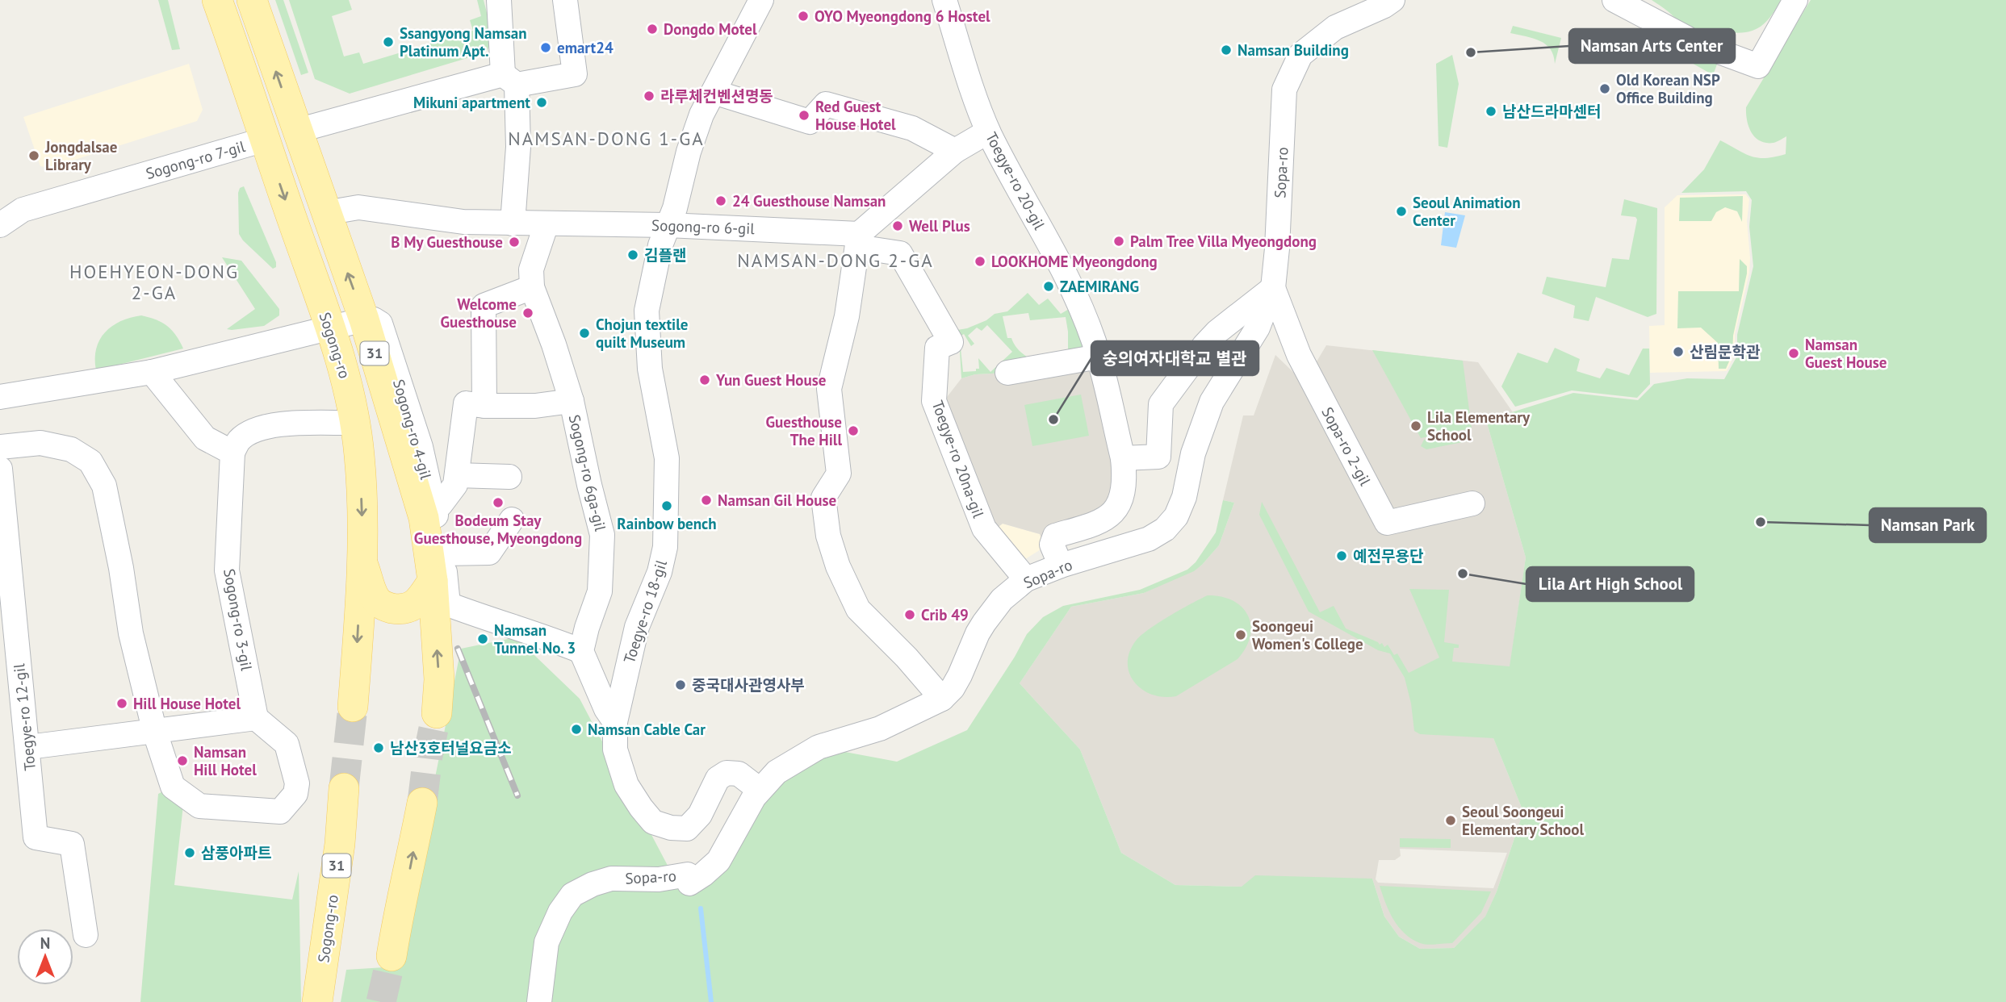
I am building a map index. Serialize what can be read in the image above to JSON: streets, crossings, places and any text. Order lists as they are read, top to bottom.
{
  "streets": {
    "main road": ["Sogong-ro", "31"],
    "street": [
      "Sogong-ro 7-gil",
      "Sopa-ro",
      "Toegye-ro 20-gil",
      "Sogong-ro 6-gil",
      "Sogong-ro 4-gil",
      "Sopa-ro 2-gil",
      "Toegye-ro 20na-gil",
      "Sogong-ro 6ga-gil",
      "Toegye-ro 18-gil",
      "Sogong-ro 3-gil",
      "Toegye-ro 12-gil"
    ]
  },
  "crossings": [
    ["Sogong-ro 7-gil", "Sogong-ro"],
    ["Sopa-ro", "Toegye-ro 20-gil"],
    ["Sopa-ro", "Sopa-ro 2-gil"],
    ["Sopa-ro", "Toegye-ro 20na-gil"],
    ["Sopa-ro", "Toegye-ro 18-gil"],
    ["Sogong-ro 6-gil", "31"],
    ["Sogong-ro 6-gil", "Toegye-ro 20na-gil"],
    ["Sogong-ro 6-gil", "Toegye-ro 18-gil"],
    ["31", "Sogong-ro 4-gil"],
    ["Sogong-ro 4-gil", "Sogong-ro 6ga-gil"]
  ],
  "districts": ["NAMSAN-DONG 1-GA", "NAMSAN-DONG 2-GA", "HOEHYEON-DONG 2-GA"],
  "places": [
    "OYO Myeongdong 6 Hostel",
    "Dongdo Motel",
    "Ssangyong Namsan Platinum Apt.",
    "emart24",
    "Namsan Building",
    "Namsan Arts Center",
    "Old Korean NSP Office Building",
    "라루체컨벤션명동",
    "Mikuni apartment",
    "남산드라마센터",
    "Red Guest House Hotel",
    "Jongdalsae Library",
    "24 Guesthouse Namsan",
    "Seoul Animation Center",
    "Well Plus",
    "Palm Tree Villa Myeongdong",
    "B My Guesthouse",
    "김플랜",
    "LOOKHOME Myeongdong",
    "ZAEMIRANG",
    "Welcome Guesthouse",
    "Chojun textile quilt Museum",
    "산림문학관",
    "Namsan Guest House",
    "Yun Guest House",
    "숭의여자대학교 별관",
    "Lila Elementary School",
    "Guesthouse The Hill",
    "Namsan Gil House",
    "Bodeum Stay Guesthouse, Myeongdong",
    "Rainbow bench",
    "Namsan Park",
    "예전무용단",
    "Lila Art High School",
    "Crib 49",
    "Soongeui Women's College",
    "Namsan Tunnel No. 3",
    "중국대사관영사부",
    "Hill House Hotel",
    "Namsan Cable Car",
    "남산3호터널요금소",
    "Namsan Hill Hotel",
    "Seoul Soongeui Elementary School",
    "삼풍아파트"
  ],
  "north": "top"
}
